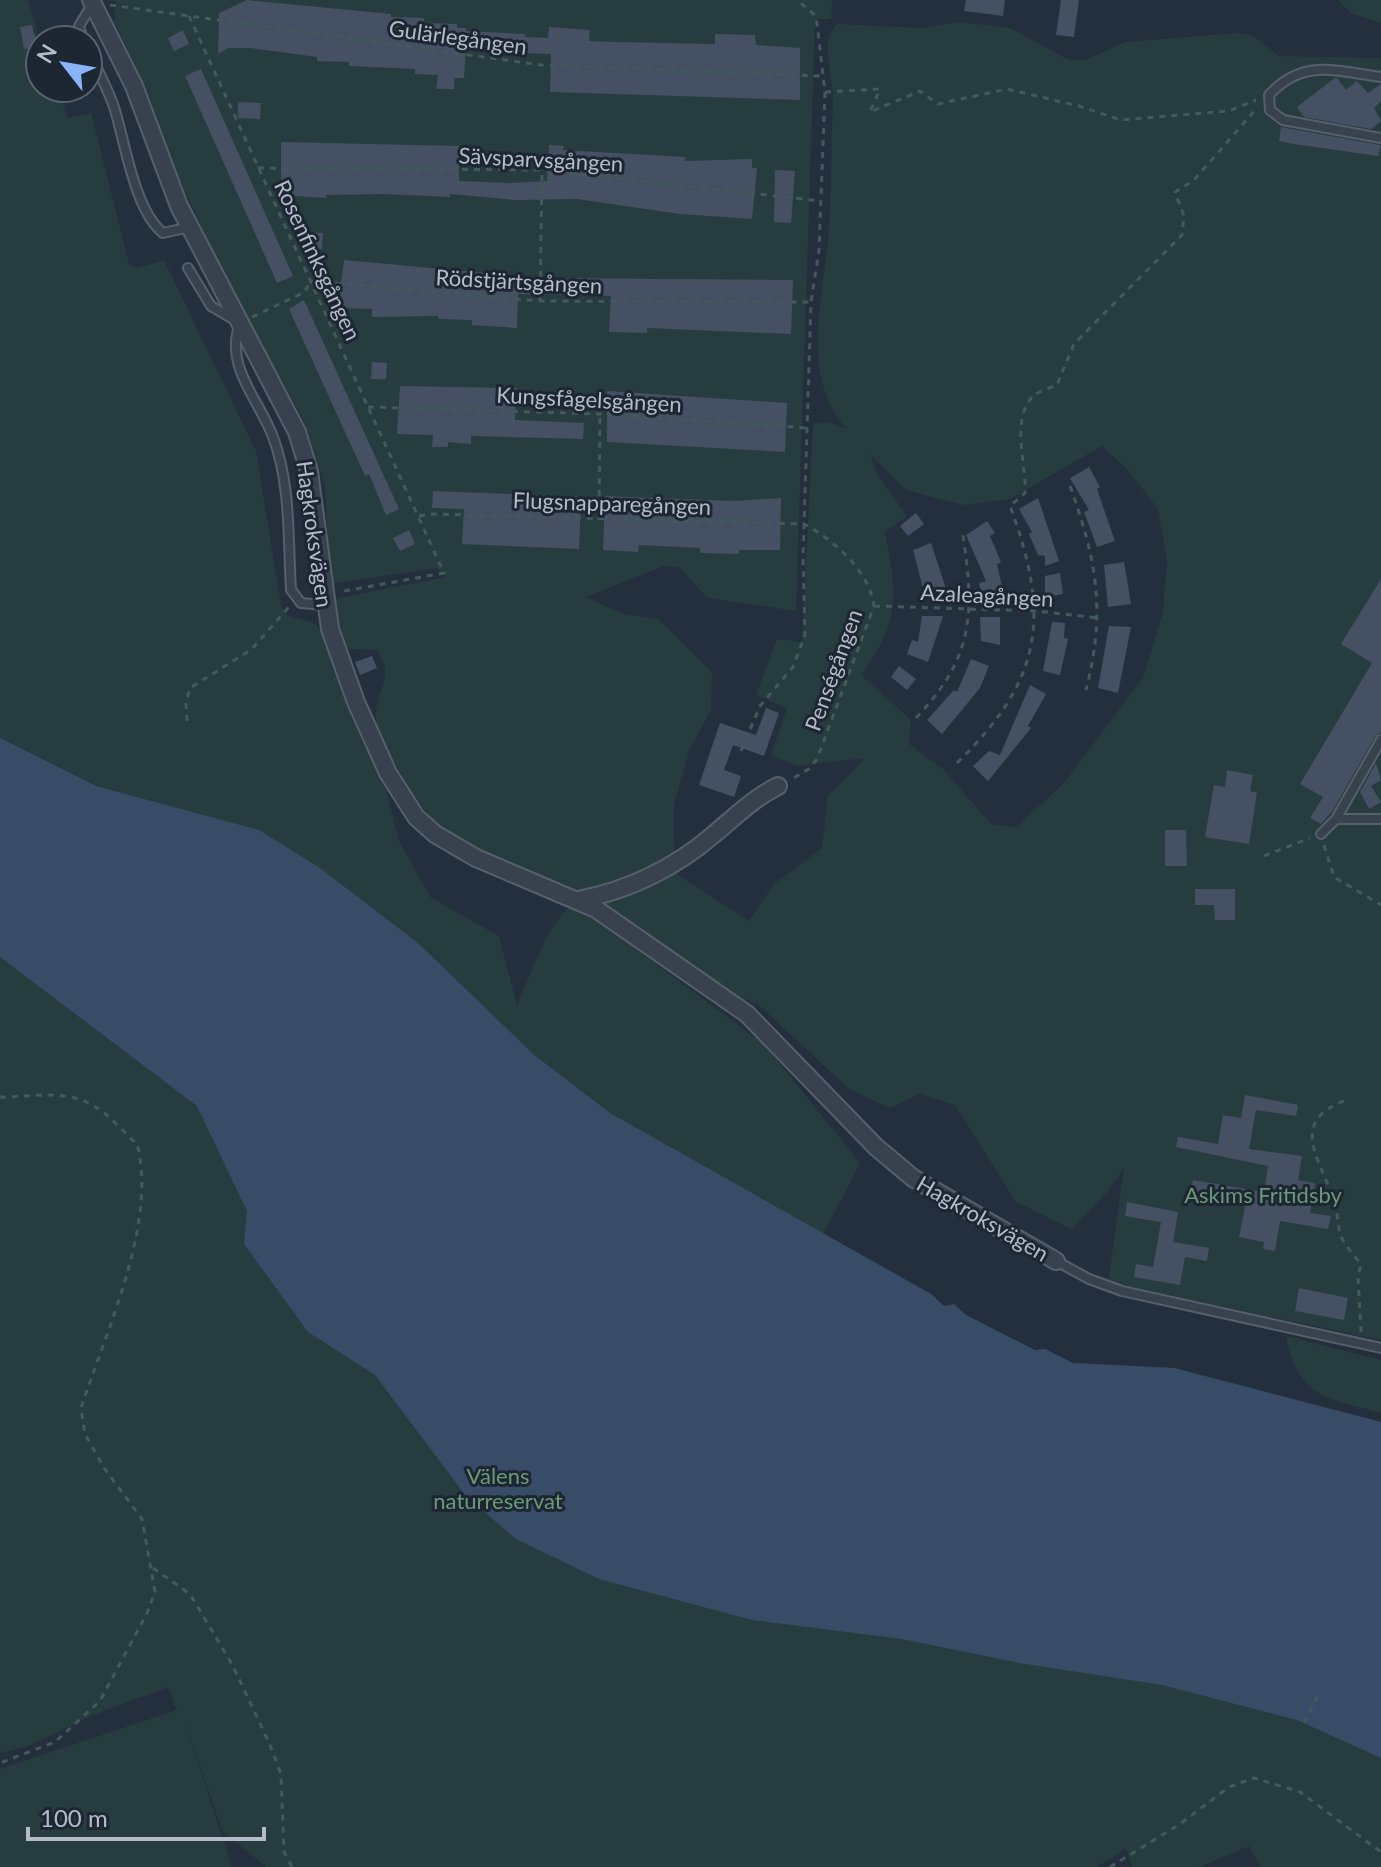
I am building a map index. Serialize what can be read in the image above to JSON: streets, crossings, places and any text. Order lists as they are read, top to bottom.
{
  "streets": {
    "street": ["Hagkroksvägen"],
    "path": [
      "Gulärlegången",
      "Sävsparvsgången",
      "Rosenfinksgången",
      "Rödstjärtsgången",
      "Kungsfågelsgången",
      "Flugsnapparegången",
      "Azaleagången",
      "Penségången"
    ]
  },
  "crossings": [
    ["Gulärlegången", "Rosenfinksgången"],
    ["Gulärlegången", "Hagkroksvägen"],
    ["Sävsparvsgången", "Rosenfinksgången"],
    ["Rosenfinksgången", "Rödstjärtsgången"],
    ["Rosenfinksgången", "Kungsfågelsgången"],
    ["Rosenfinksgången", "Flugsnapparegången"],
    ["Rosenfinksgången", "Hagkroksvägen"],
    ["Flugsnapparegången", "Penségången"],
    ["Azaleagången", "Penségången"]
  ],
  "parks": ["Askims Fritidsby", "Välens naturreservat"],
  "scale_bar": "100 m",
  "north": "top left"
}
